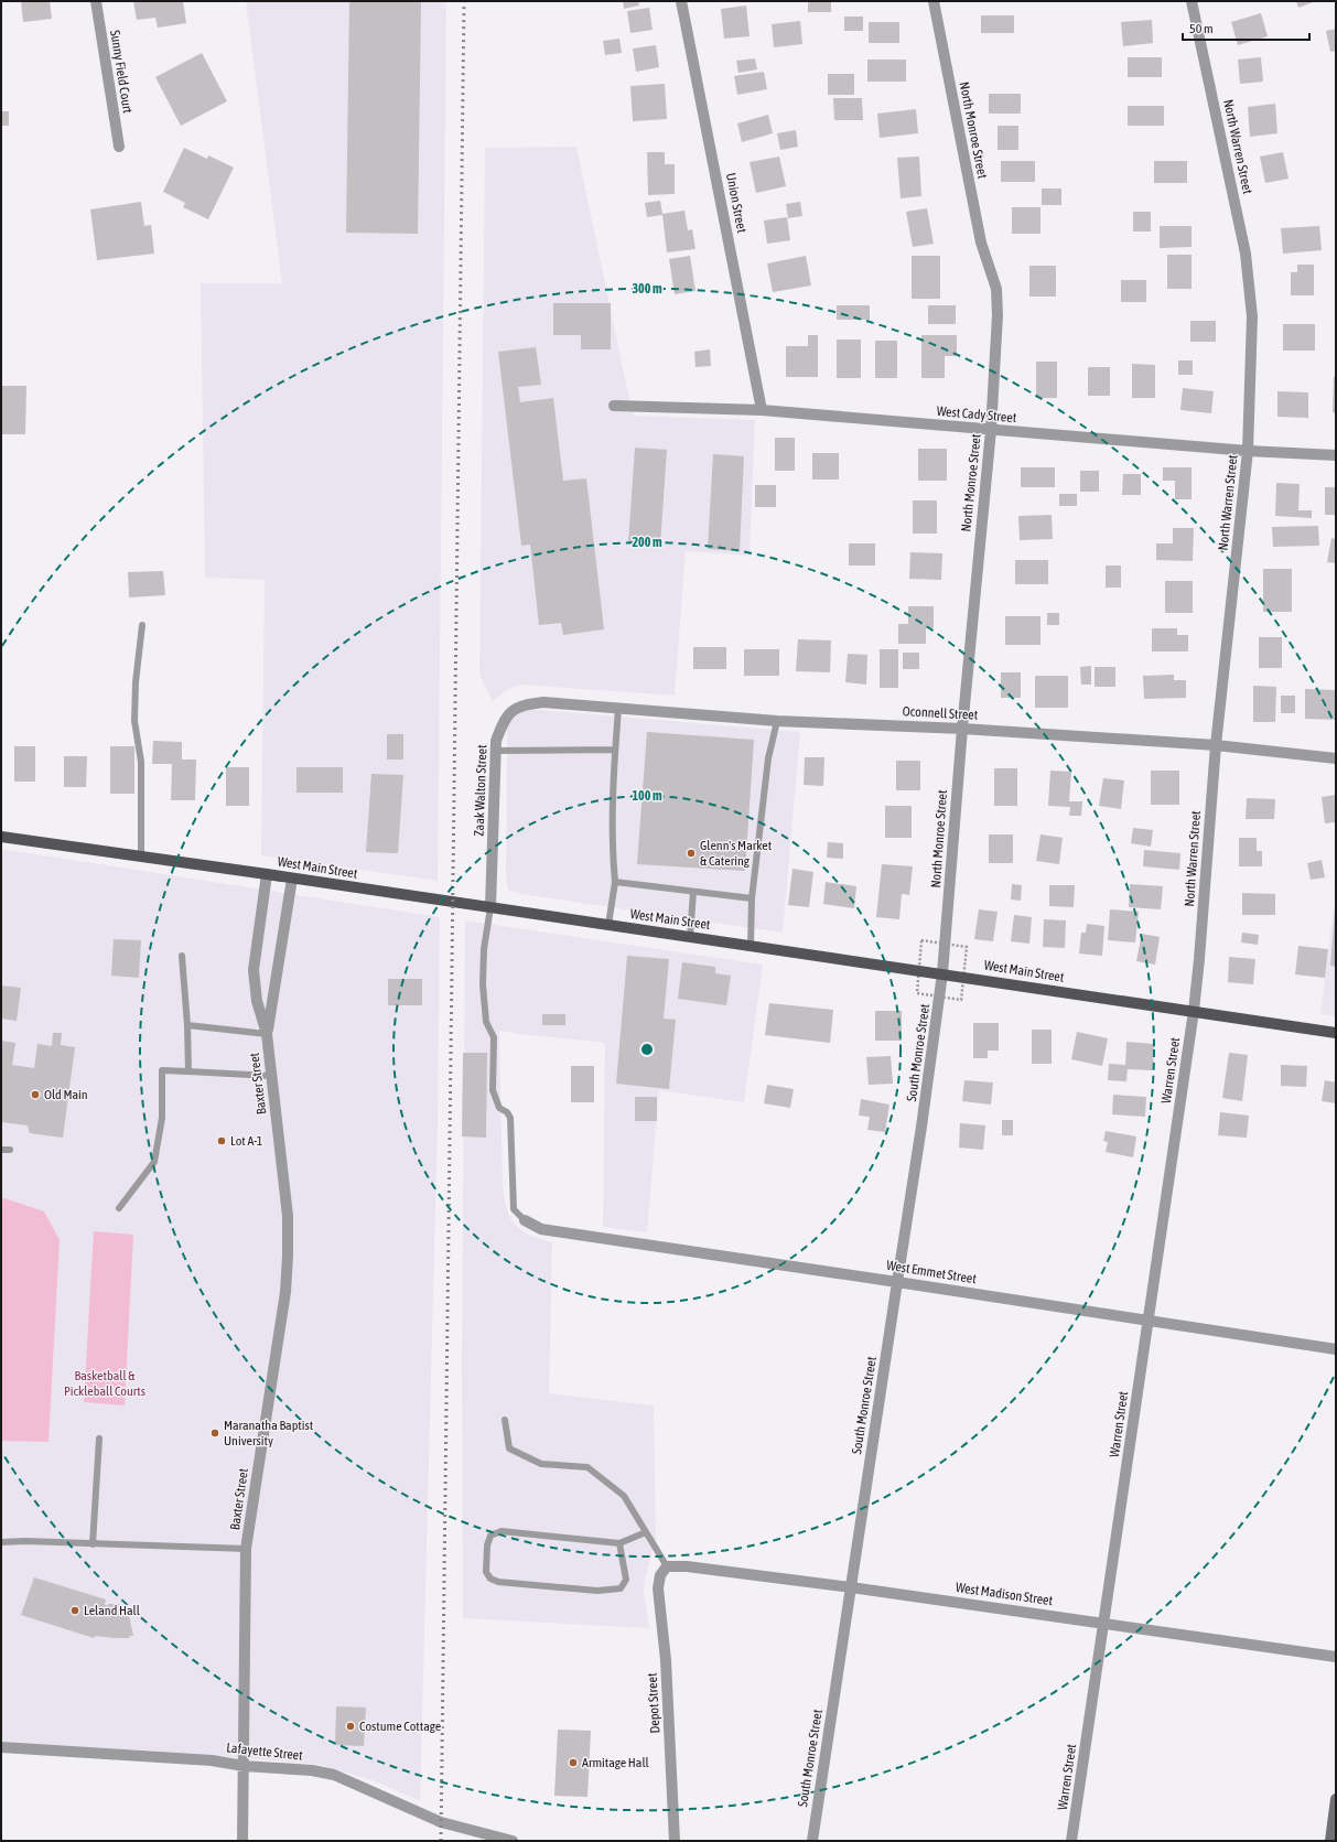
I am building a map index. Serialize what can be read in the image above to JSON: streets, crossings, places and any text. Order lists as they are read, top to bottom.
{
  "streets": {
    "main road": ["West Main Street"],
    "street": [
      "Sunny Field Court",
      "North Monroe Street",
      "North Warren Street",
      "Union Street",
      "West Cady Street",
      "Oconnell Street",
      "Zaak Walton Street",
      "South Monroe Street",
      "Warren Street",
      "Baxter Street",
      "West Emmet Street",
      "West Madison Street",
      "Depot Street",
      "Lafayette Street"
    ]
  },
  "crossings": [
    ["North Monroe Street", "West Cady Street"],
    ["North Monroe Street", "Oconnell Street"],
    ["North Monroe Street", "West Main Street"],
    ["North Monroe Street", "South Monroe Street"],
    ["North Warren Street", "West Cady Street"],
    ["North Warren Street", "Oconnell Street"],
    ["North Warren Street", "West Main Street"],
    ["North Warren Street", "Warren Street"],
    ["Union Street", "West Cady Street"],
    ["Oconnell Street", "Zaak Walton Street"],
    ["Zaak Walton Street", "West Main Street"],
    ["West Main Street", "South Monroe Street"],
    ["West Main Street", "Warren Street"],
    ["West Main Street", "Baxter Street"],
    ["South Monroe Street", "West Emmet Street"],
    ["South Monroe Street", "West Madison Street"],
    ["Warren Street", "West Emmet Street"],
    ["Warren Street", "West Madison Street"],
    ["Baxter Street", "Lafayette Street"],
    ["West Madison Street", "Depot Street"]
  ],
  "parks": ["Basketball & Pickleball Courts"],
  "places": [
    "Glenn's Market & Catering",
    "Old Main",
    "Lot A-1",
    "Maranatha Baptist University",
    "Leland Hall",
    "Costume Cottage",
    "Armitage Hall"
  ],
  "scale_bar": "50 m",
  "rings": ["300 m", "200 m", "100 m"]
}
